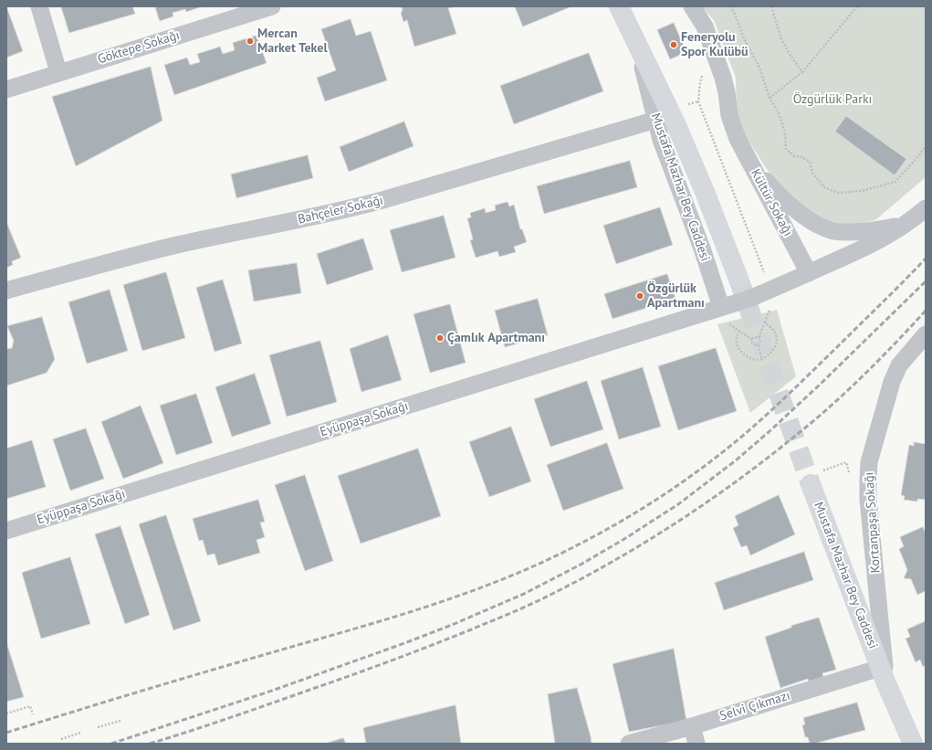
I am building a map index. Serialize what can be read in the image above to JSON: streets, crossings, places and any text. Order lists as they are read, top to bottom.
{
  "streets": {
    "main road": ["Mustafa Mazhar Bey Caddesi"],
    "street": [
      "Göktepe Sokağı",
      "Kültür Sokağı",
      "Bahçeler Sokağı",
      "Eyüppaşa Sokağı",
      "Kortanpaşa Sokağı",
      "Selvi Çıkmazı"
    ]
  },
  "crossings": [
    ["Mustafa Mazhar Bey Caddesi", "Bahçeler Sokağı"],
    ["Mustafa Mazhar Bey Caddesi", "Eyüppaşa Sokağı"],
    ["Mustafa Mazhar Bey Caddesi", "Kortanpaşa Sokağı"],
    ["Mustafa Mazhar Bey Caddesi", "Selvi Çıkmazı"],
    ["Kültür Sokağı", "Eyüppaşa Sokağı"],
    ["Kortanpaşa Sokağı", "Selvi Çıkmazı"]
  ],
  "parks": ["Özgürlük Parkı"],
  "places": [
    "Mercan Market Tekel",
    "Feneryolu Spor Kulübü",
    "Özgürlük Apartmanı",
    "Çamlık Apartmanı"
  ]
}
